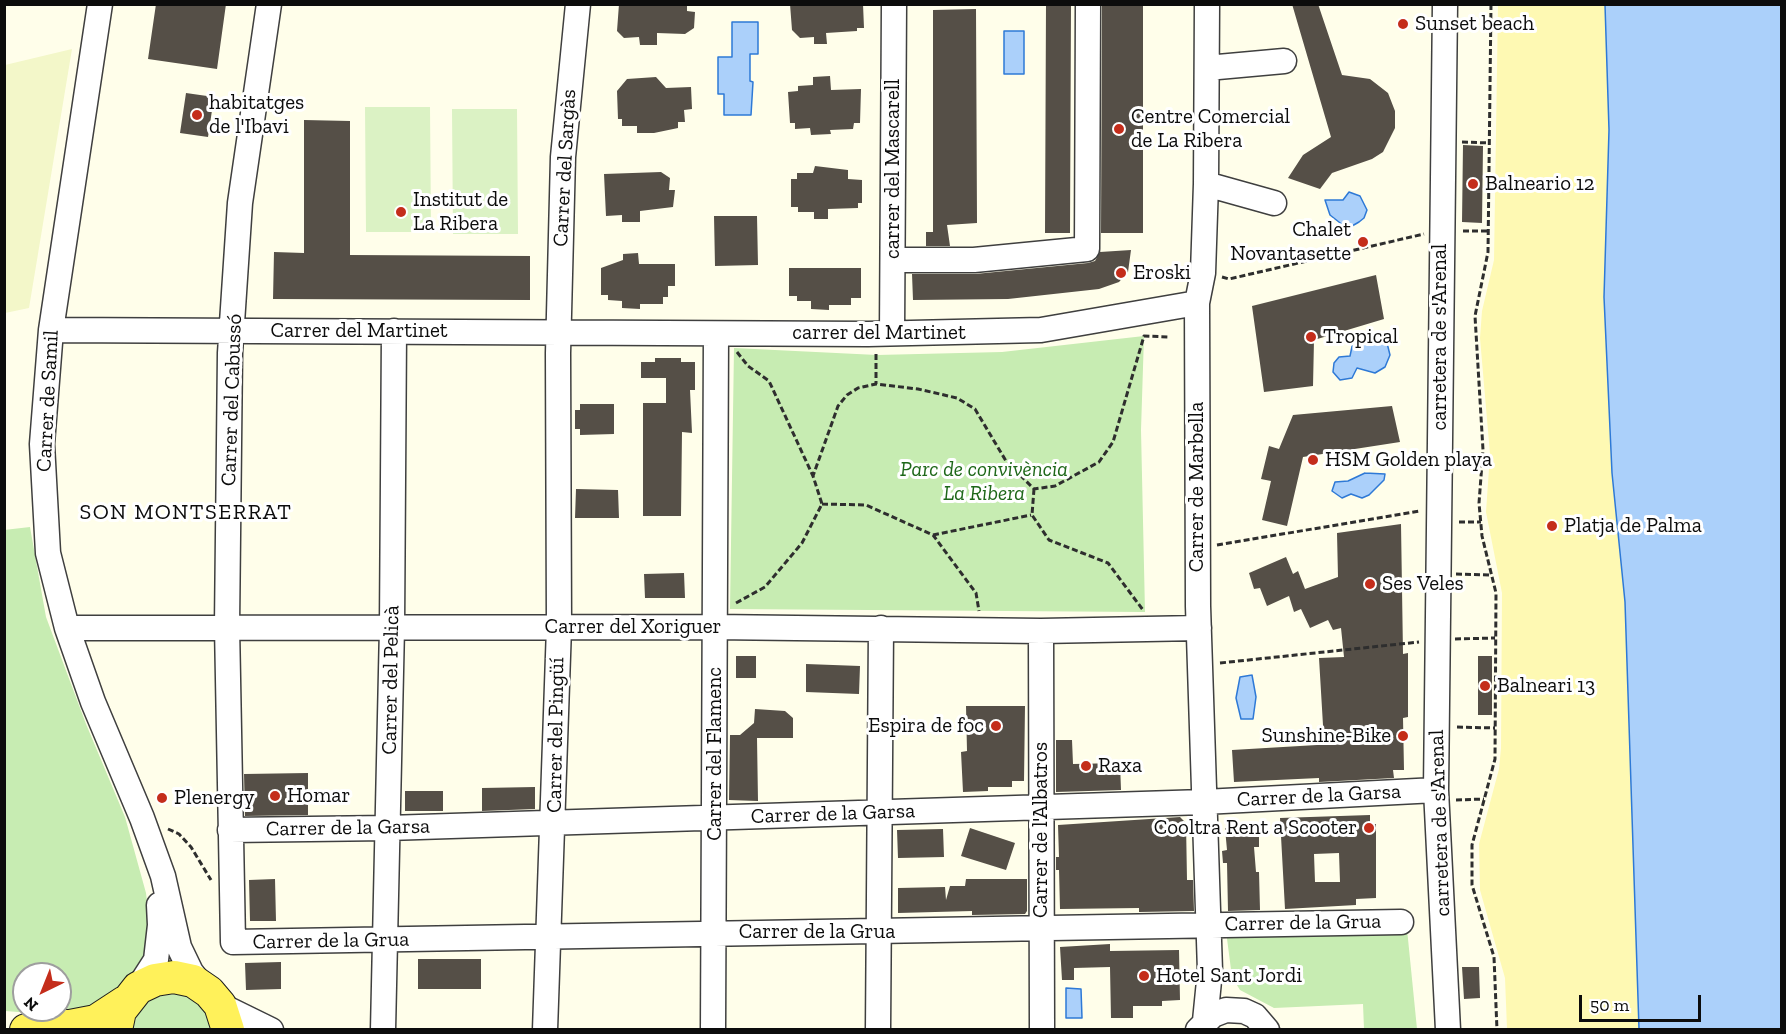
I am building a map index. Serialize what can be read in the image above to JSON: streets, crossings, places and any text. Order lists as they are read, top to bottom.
{
  "streets": {
    "street": [
      "Carrer del Sargàs",
      "carrer del Mascarell",
      "Carrer del Martinet",
      "carrer del Martinet",
      "carretera de s'Arenal",
      "Carrer del Cabussó",
      "Carrer de Samil",
      "Carrer de Marbella",
      "Carrer del Xoriguer",
      "Carrer del Pelicà",
      "Carrer del Pingüí",
      "Carrer del Flamenc",
      "Carrer de la Garsa",
      "Carrer de l'Albatros",
      "Carrer de la Grua"
    ]
  },
  "crossings": [
    ["Carrer del Sargàs", "Carrer del Martinet"],
    ["Carrer del Sargàs", "carrer del Martinet"],
    ["Carrer del Sargàs", "Carrer del Pingüí"],
    ["carrer del Mascarell", "carrer del Martinet"],
    ["Carrer del Martinet", "carrer del Martinet"],
    ["Carrer del Martinet", "Carrer del Cabussó"],
    ["Carrer del Martinet", "Carrer de Samil"],
    ["Carrer del Martinet", "Carrer del Pelicà"],
    ["Carrer del Martinet", "Carrer del Pingüí"],
    ["carrer del Martinet", "Carrer de Marbella"],
    ["carrer del Martinet", "Carrer del Pingüí"],
    ["carrer del Martinet", "Carrer del Flamenc"],
    ["carretera de s'Arenal", "Carrer de la Garsa"],
    ["Carrer del Cabussó", "Carrer del Xoriguer"],
    ["Carrer del Cabussó", "Carrer de la Garsa"],
    ["Carrer del Cabussó", "Carrer de la Grua"],
    ["Carrer de Samil", "Carrer del Xoriguer"],
    ["Carrer de Marbella", "Carrer del Xoriguer"],
    ["Carrer de Marbella", "Carrer de la Garsa"],
    ["Carrer de Marbella", "Carrer de la Grua"],
    ["Carrer del Xoriguer", "Carrer del Pelicà"],
    ["Carrer del Xoriguer", "Carrer del Pingüí"],
    ["Carrer del Xoriguer", "Carrer del Flamenc"],
    ["Carrer del Xoriguer", "Carrer de l'Albatros"],
    ["Carrer del Pelicà", "Carrer de la Garsa"],
    ["Carrer del Pelicà", "Carrer de la Grua"],
    ["Carrer del Pingüí", "Carrer de la Garsa"],
    ["Carrer del Pingüí", "Carrer de la Grua"],
    ["Carrer del Flamenc", "Carrer de la Garsa"],
    ["Carrer del Flamenc", "Carrer de la Grua"],
    ["Carrer de la Garsa", "Carrer de l'Albatros"],
    ["Carrer de l'Albatros", "Carrer de la Grua"]
  ],
  "districts": ["SON MONTSERRAT"],
  "parks": ["Parc de convivència La Ribera"],
  "places": [
    "Sunset beach",
    "habitatges de l'Ibavi",
    "Centre Comercial de La Ribera",
    "Balneario 12",
    "Institut de La Ribera",
    "Chalet Novantasette",
    "Eroski",
    "Tropical",
    "HSM Golden playa",
    "Platja de Palma",
    "Ses Veles",
    "Balneari 13",
    "Espira de foc",
    "Sunshine-Bike",
    "Raxa",
    "Homar",
    "Plenergy",
    "Cooltra Rent a Scooter",
    "Hotel Sant Jordi"
  ],
  "scale_bar": "50 m",
  "north": "bottom left"
}
